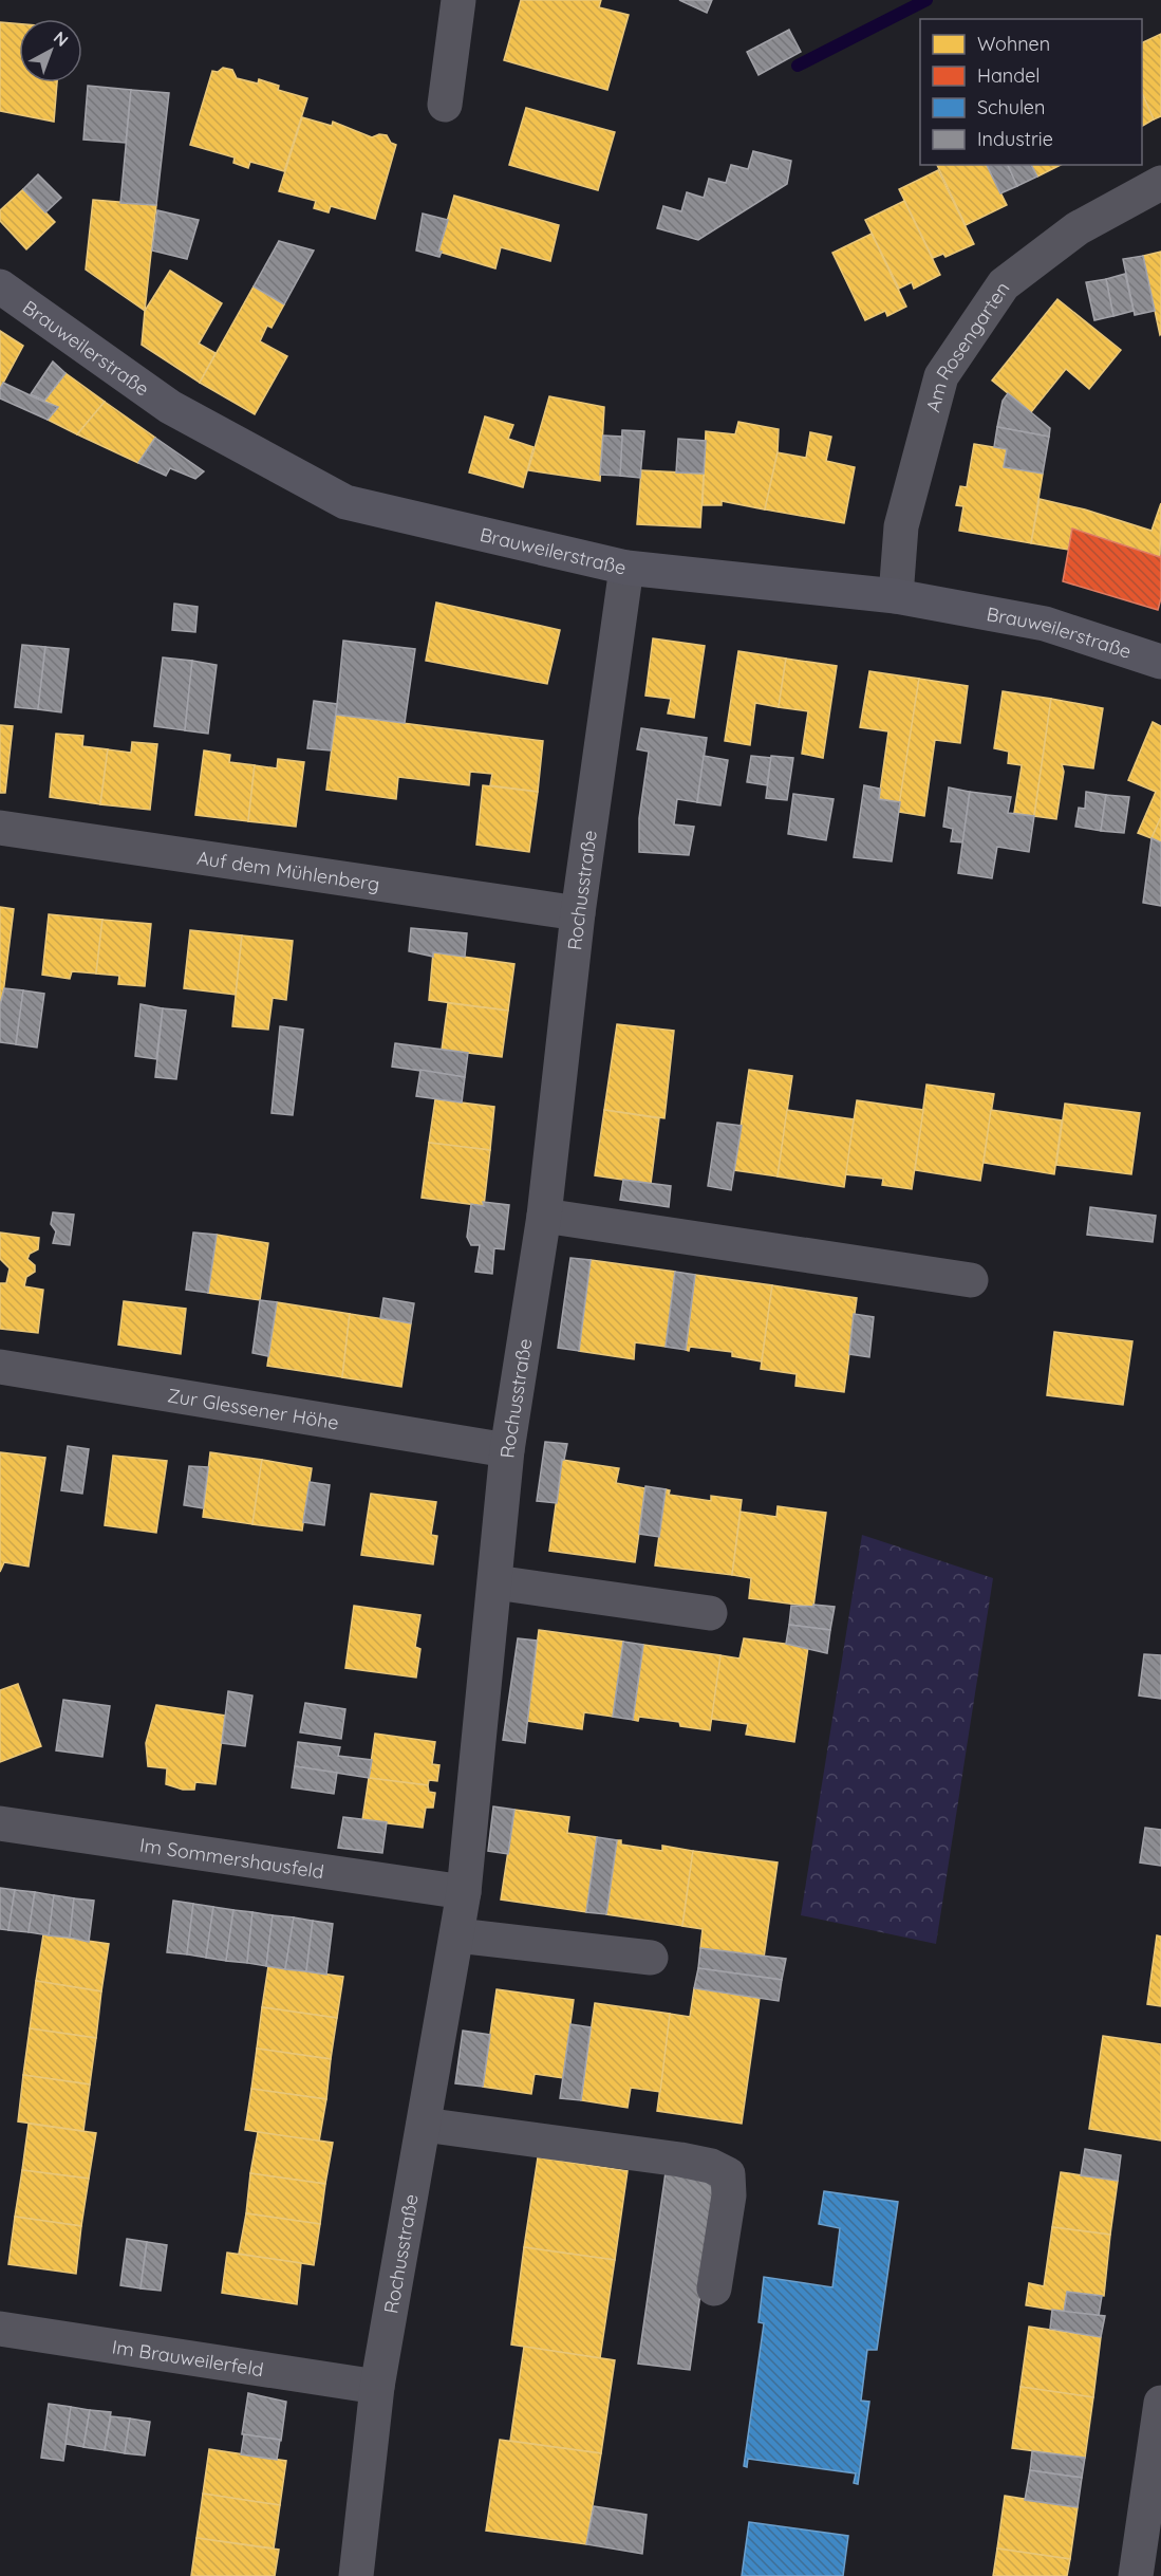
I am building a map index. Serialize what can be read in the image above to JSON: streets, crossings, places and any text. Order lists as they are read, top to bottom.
{
  "streets": {
    "main road": ["Brauweilerstraße"],
    "street": [
      "Am Rosengarten",
      "Auf dem Mühlenberg",
      "Rochusstraße",
      "Zur Glessener Höhe",
      "Im Sommershausfeld",
      "Im Brauweilerfeld"
    ]
  },
  "crossings": [
    ["Brauweilerstraße", "Am Rosengarten"],
    ["Brauweilerstraße", "Rochusstraße"],
    ["Auf dem Mühlenberg", "Rochusstraße"],
    ["Rochusstraße", "Zur Glessener Höhe"],
    ["Rochusstraße", "Im Sommershausfeld"],
    ["Rochusstraße", "Im Brauweilerfeld"]
  ],
  "legend": [
    "Wohnen",
    "Handel",
    "Schulen",
    "Industrie"
  ],
  "north": "top right"
}
